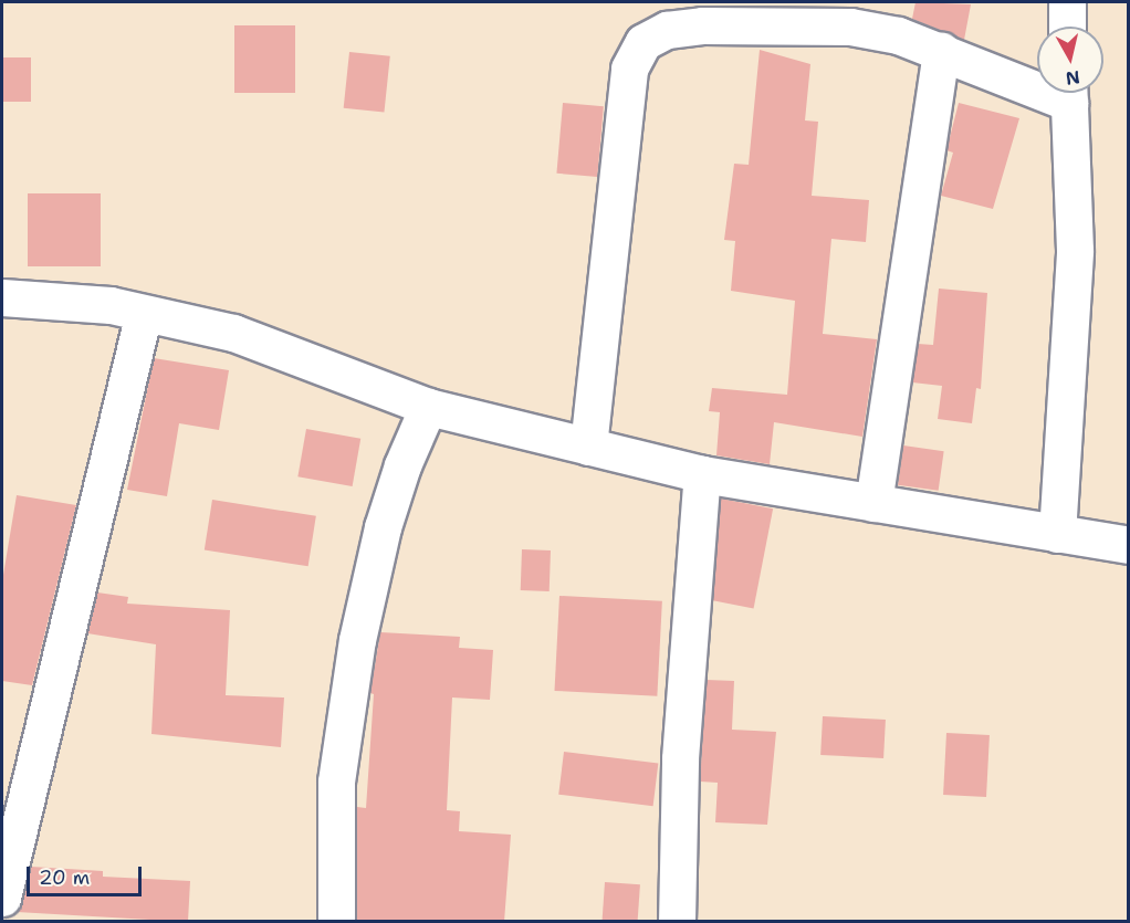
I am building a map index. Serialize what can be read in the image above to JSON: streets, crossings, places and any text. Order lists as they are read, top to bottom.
{
  "scale_bar": "20 m",
  "north": "bottom"
}
